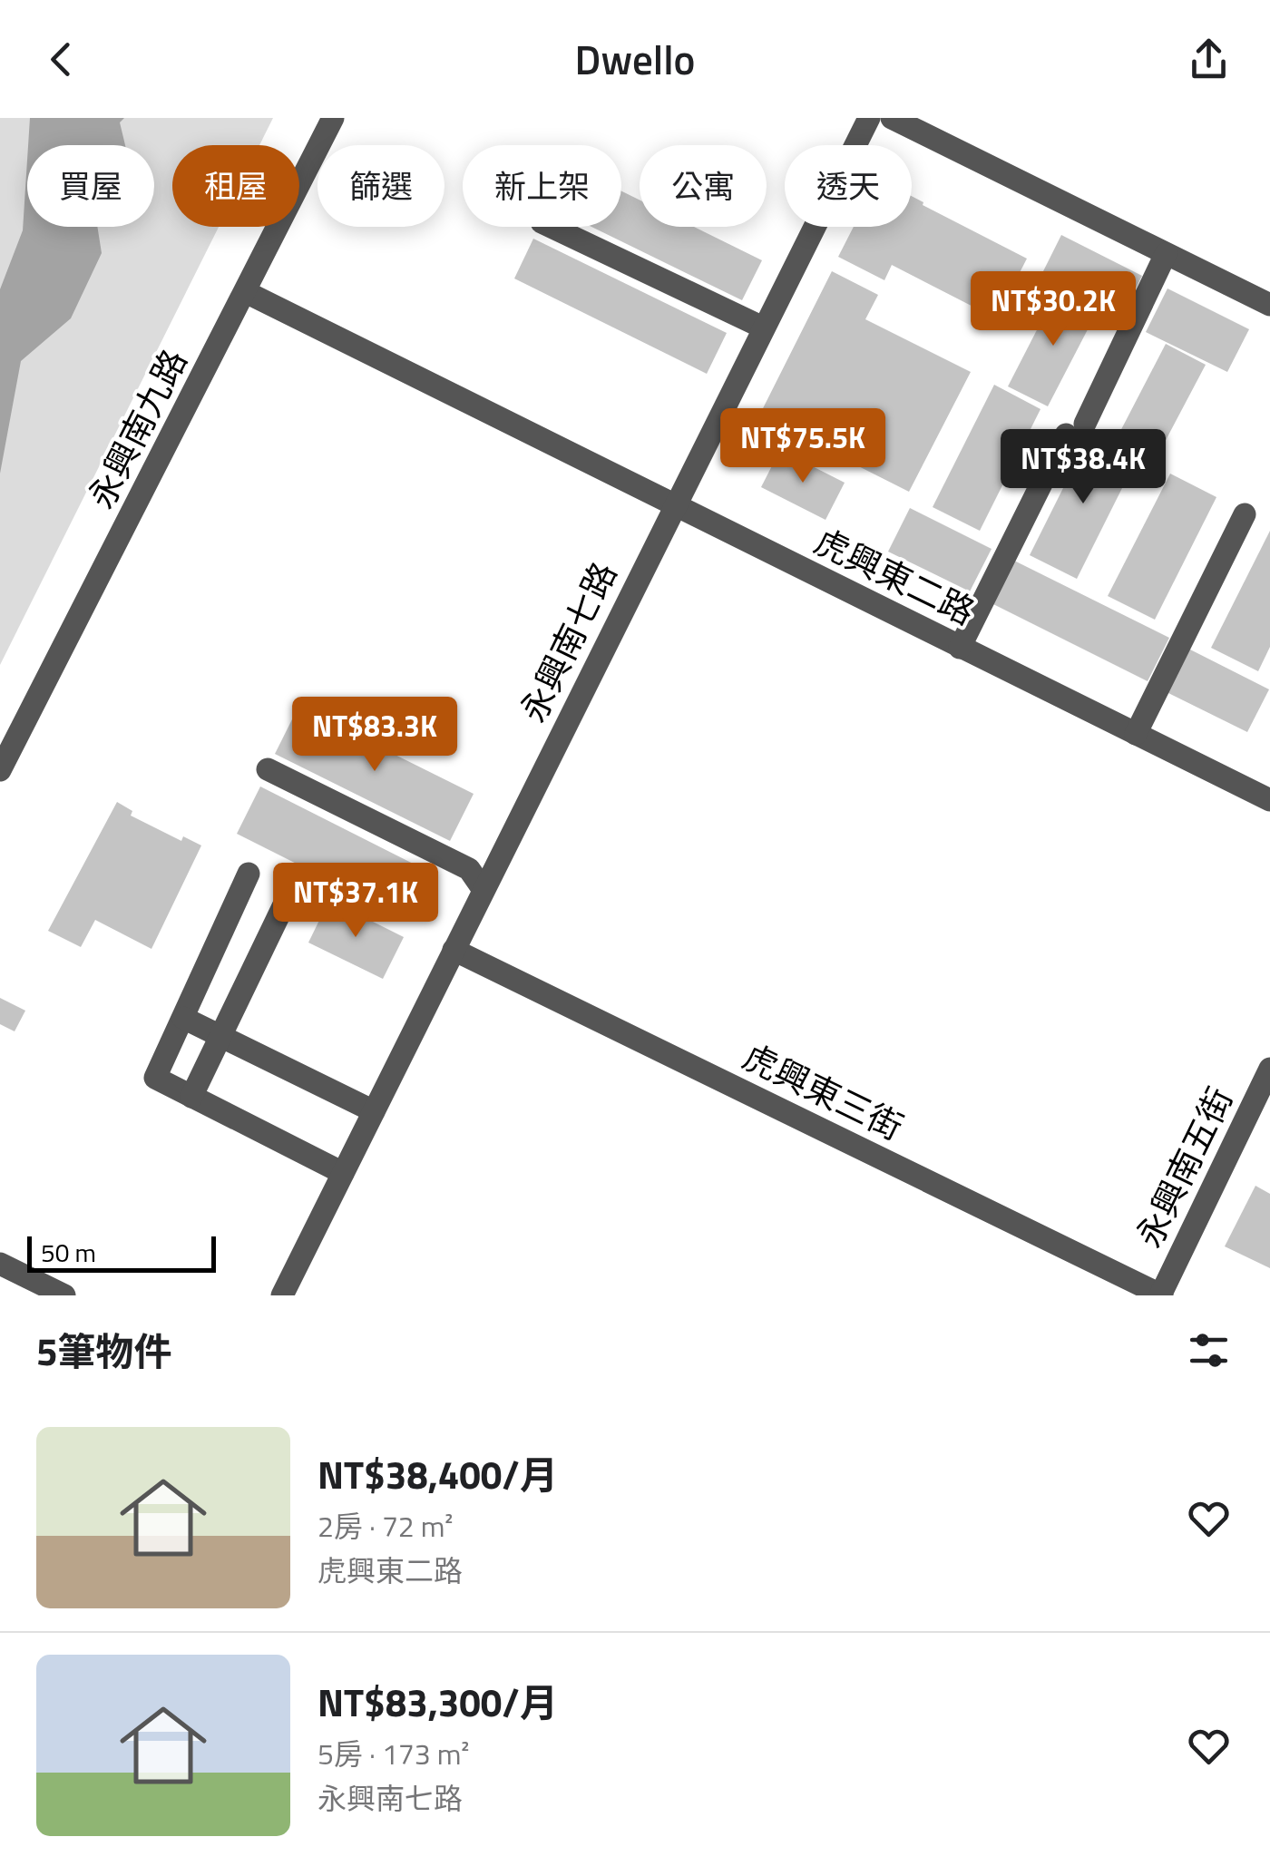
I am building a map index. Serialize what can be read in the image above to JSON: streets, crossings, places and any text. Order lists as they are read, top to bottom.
{
  "streets": {
    "street": [
      "永興南九路",
      "虎興東二路",
      "永興南七路",
      "虎興東三街",
      "永興南五街"
    ]
  },
  "crossings": [
    ["永興南九路", "虎興東二路"],
    ["虎興東二路", "永興南七路"],
    ["永興南七路", "虎興東三街"],
    ["虎興東三街", "永興南五街"]
  ],
  "scale_bar": "50 m",
  "page": {
    "header": "Dwello",
    "chip": [
      "買屋",
      "租屋",
      "篩選",
      "新上架",
      "公寓",
      "透天"
    ],
    "price": [
      "NT$30.2K",
      "NT$75.5K",
      "NT$38.4K",
      "NT$83.3K",
      "NT$37.1K"
    ],
    "scale": "50 m",
    "heading": "5筆物件",
    "list": [
      {
        "name": "NT$38,400/月",
        "note": "2房 · 72 m² · 虎興東二路"
      },
      {
        "name": "NT$83,300/月",
        "note": "5房 · 173 m² · 永興南七路"
      }
    ]
  }
}
